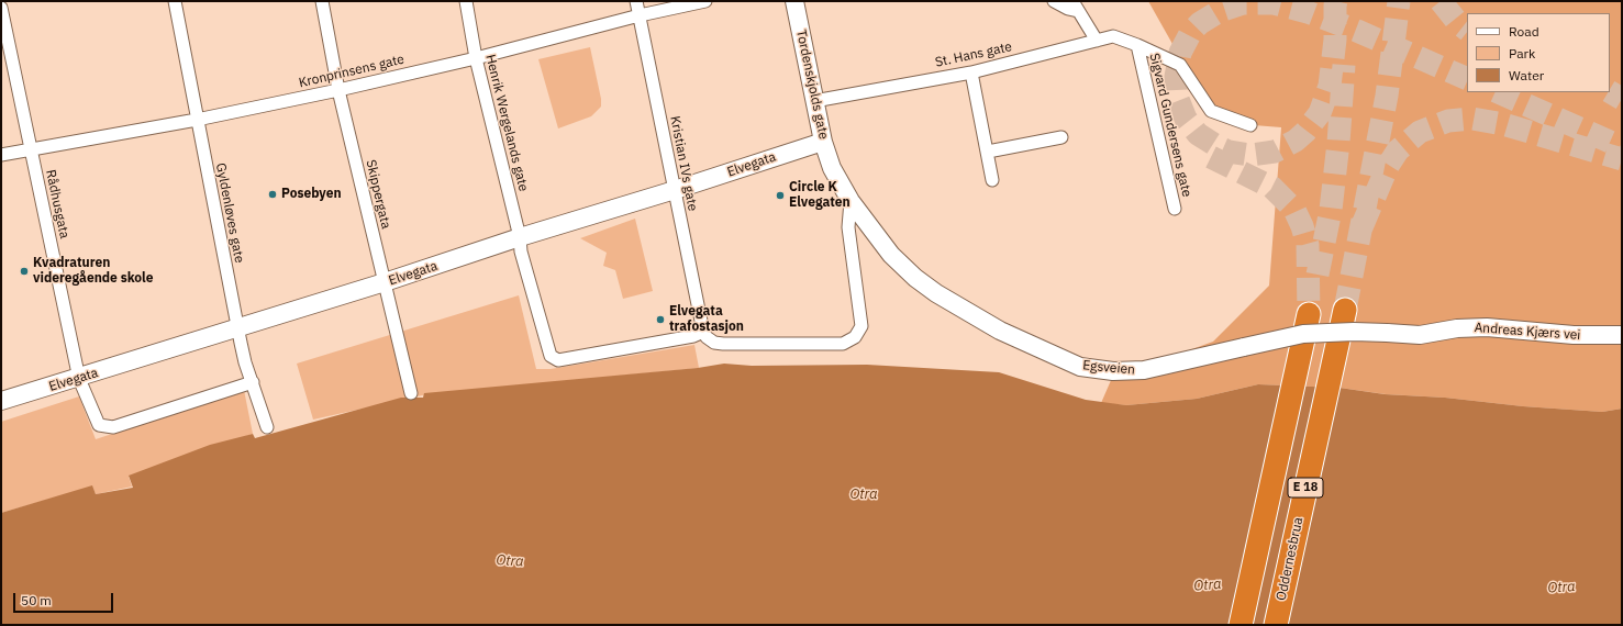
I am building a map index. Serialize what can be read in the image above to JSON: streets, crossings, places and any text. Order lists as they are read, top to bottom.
{
  "streets": {
    "highway": ["E 18", "Oddernesbrua"],
    "street": [
      "St. Hans gate",
      "Kronprinsens gate",
      "Tordenskjolds gate",
      "Henrik Wergelands gate",
      "Sigvard Gundersens gate",
      "Kristian IVs gate",
      "Elvegata",
      "Skippergata",
      "Rådhusgata",
      "Gyldenløves gate",
      "Andreas Kjærs vei",
      "Egsveien"
    ]
  },
  "crossings": [
    ["St. Hans gate", "Tordenskjolds gate"],
    ["St. Hans gate", "Sigvard Gundersens gate"],
    ["Kronprinsens gate", "Henrik Wergelands gate"],
    ["Kronprinsens gate", "Kristian IVs gate"],
    ["Kronprinsens gate", "Skippergata"],
    ["Kronprinsens gate", "Rådhusgata"],
    ["Kronprinsens gate", "Gyldenløves gate"],
    ["Tordenskjolds gate", "Elvegata"],
    ["Tordenskjolds gate", "Egsveien"],
    ["Henrik Wergelands gate", "Elvegata"],
    ["Kristian IVs gate", "Elvegata"],
    ["Elvegata", "Skippergata"],
    ["Elvegata", "Rådhusgata"],
    ["Elvegata", "Gyldenløves gate"],
    ["Rådhusgata", "Gyldenløves gate"],
    ["Andreas Kjærs vei", "Egsveien"]
  ],
  "water": ["Otra"],
  "places": [
    "Posebyen",
    "Circle K Elvegaten",
    "Kvadraturen videregående skole",
    "Elvegata trafostasjon"
  ],
  "legend": ["Road", "Park", "Water"],
  "scale_bar": "50 m"
}
